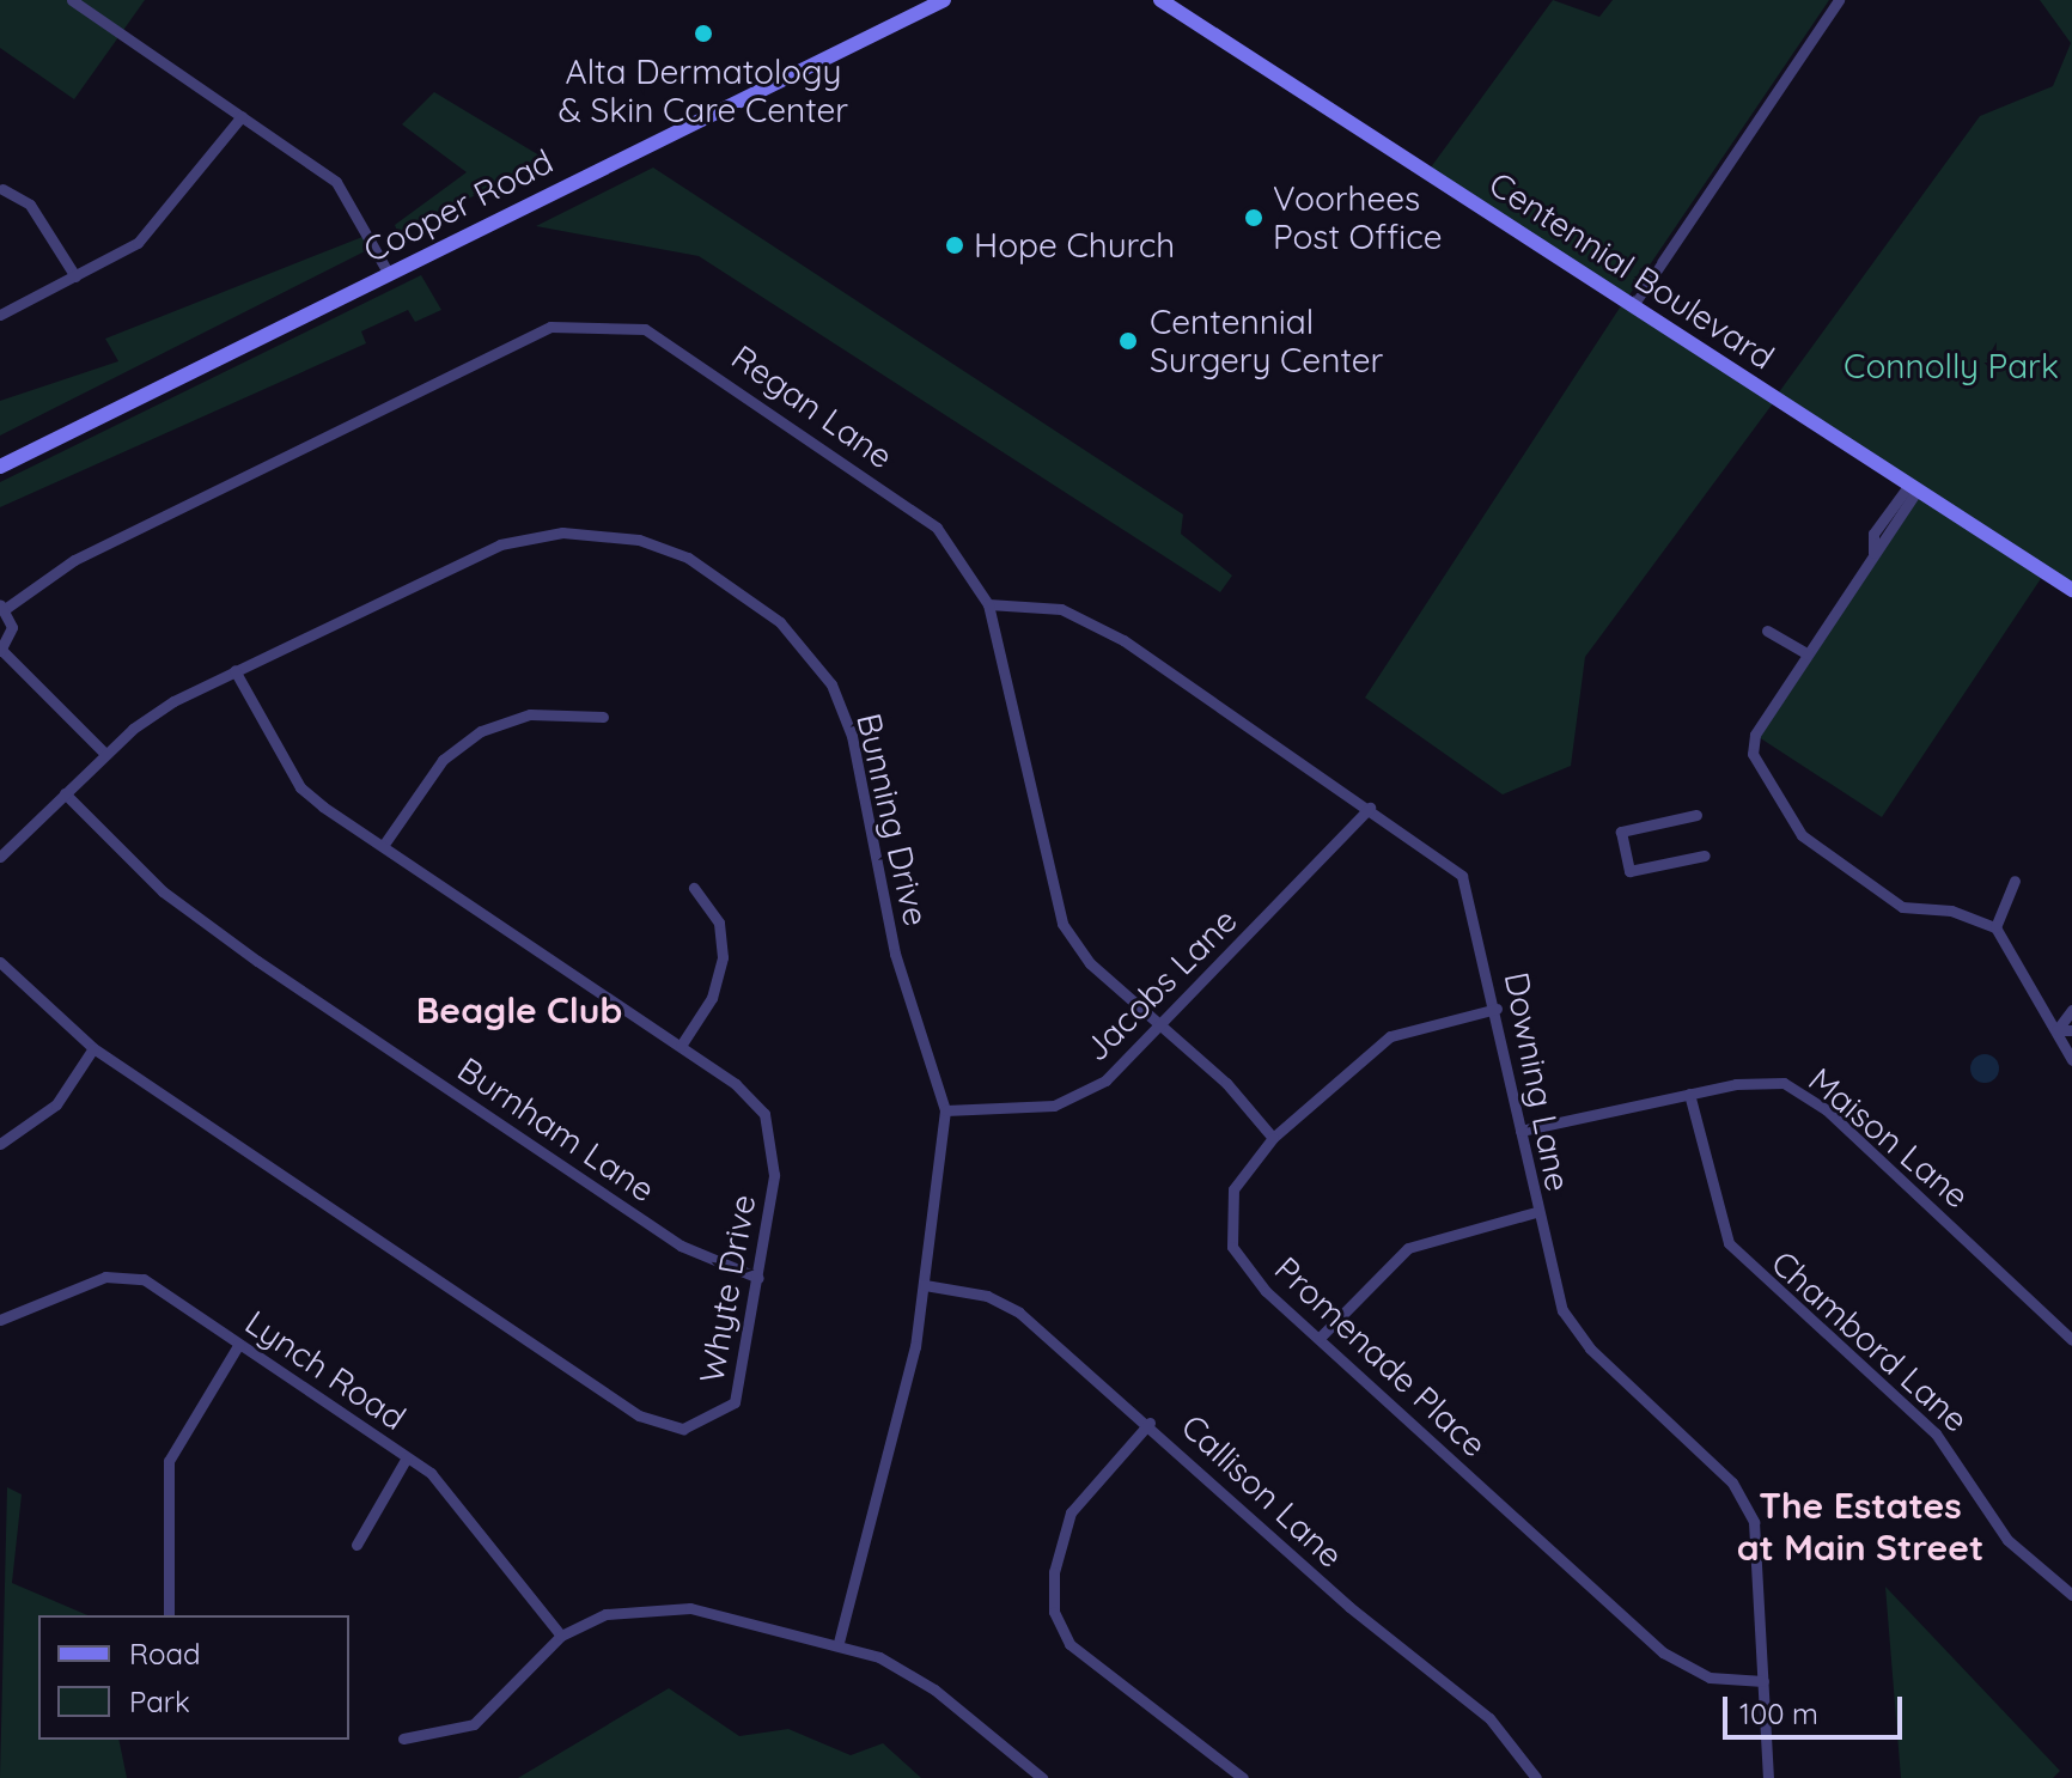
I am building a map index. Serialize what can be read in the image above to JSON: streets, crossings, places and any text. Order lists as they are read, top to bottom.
{
  "streets": {
    "main road": ["Cooper Road", "Centennial Boulevard"],
    "street": [
      "Regan Lane",
      "Bunning Drive",
      "Jacobs Lane",
      "Downing Lane",
      "Burnham Lane",
      "Maison Lane",
      "Whyte Drive",
      "Chambord Lane",
      "Promenade Place",
      "Lynch Road",
      "Callison Lane"
    ]
  },
  "crossings": [
    ["Regan Lane", "Jacobs Lane"],
    ["Regan Lane", "Downing Lane"],
    ["Regan Lane", "Promenade Place"],
    ["Bunning Drive", "Jacobs Lane"],
    ["Bunning Drive", "Burnham Lane"],
    ["Bunning Drive", "Whyte Drive"],
    ["Bunning Drive", "Callison Lane"],
    ["Jacobs Lane", "Downing Lane"],
    ["Downing Lane", "Maison Lane"],
    ["Downing Lane", "Promenade Place"],
    ["Burnham Lane", "Whyte Drive"],
    ["Maison Lane", "Chambord Lane"]
  ],
  "districts": ["Beagle Club", "The Estates at Main Street"],
  "parks": ["Connolly Park"],
  "places": [
    "Alta Dermatology & Skin Care Center",
    "Voorhees Post Office",
    "Hope Church",
    "Centennial Surgery Center"
  ],
  "legend": ["Road", "Park"],
  "scale_bar": "100 m"
}
